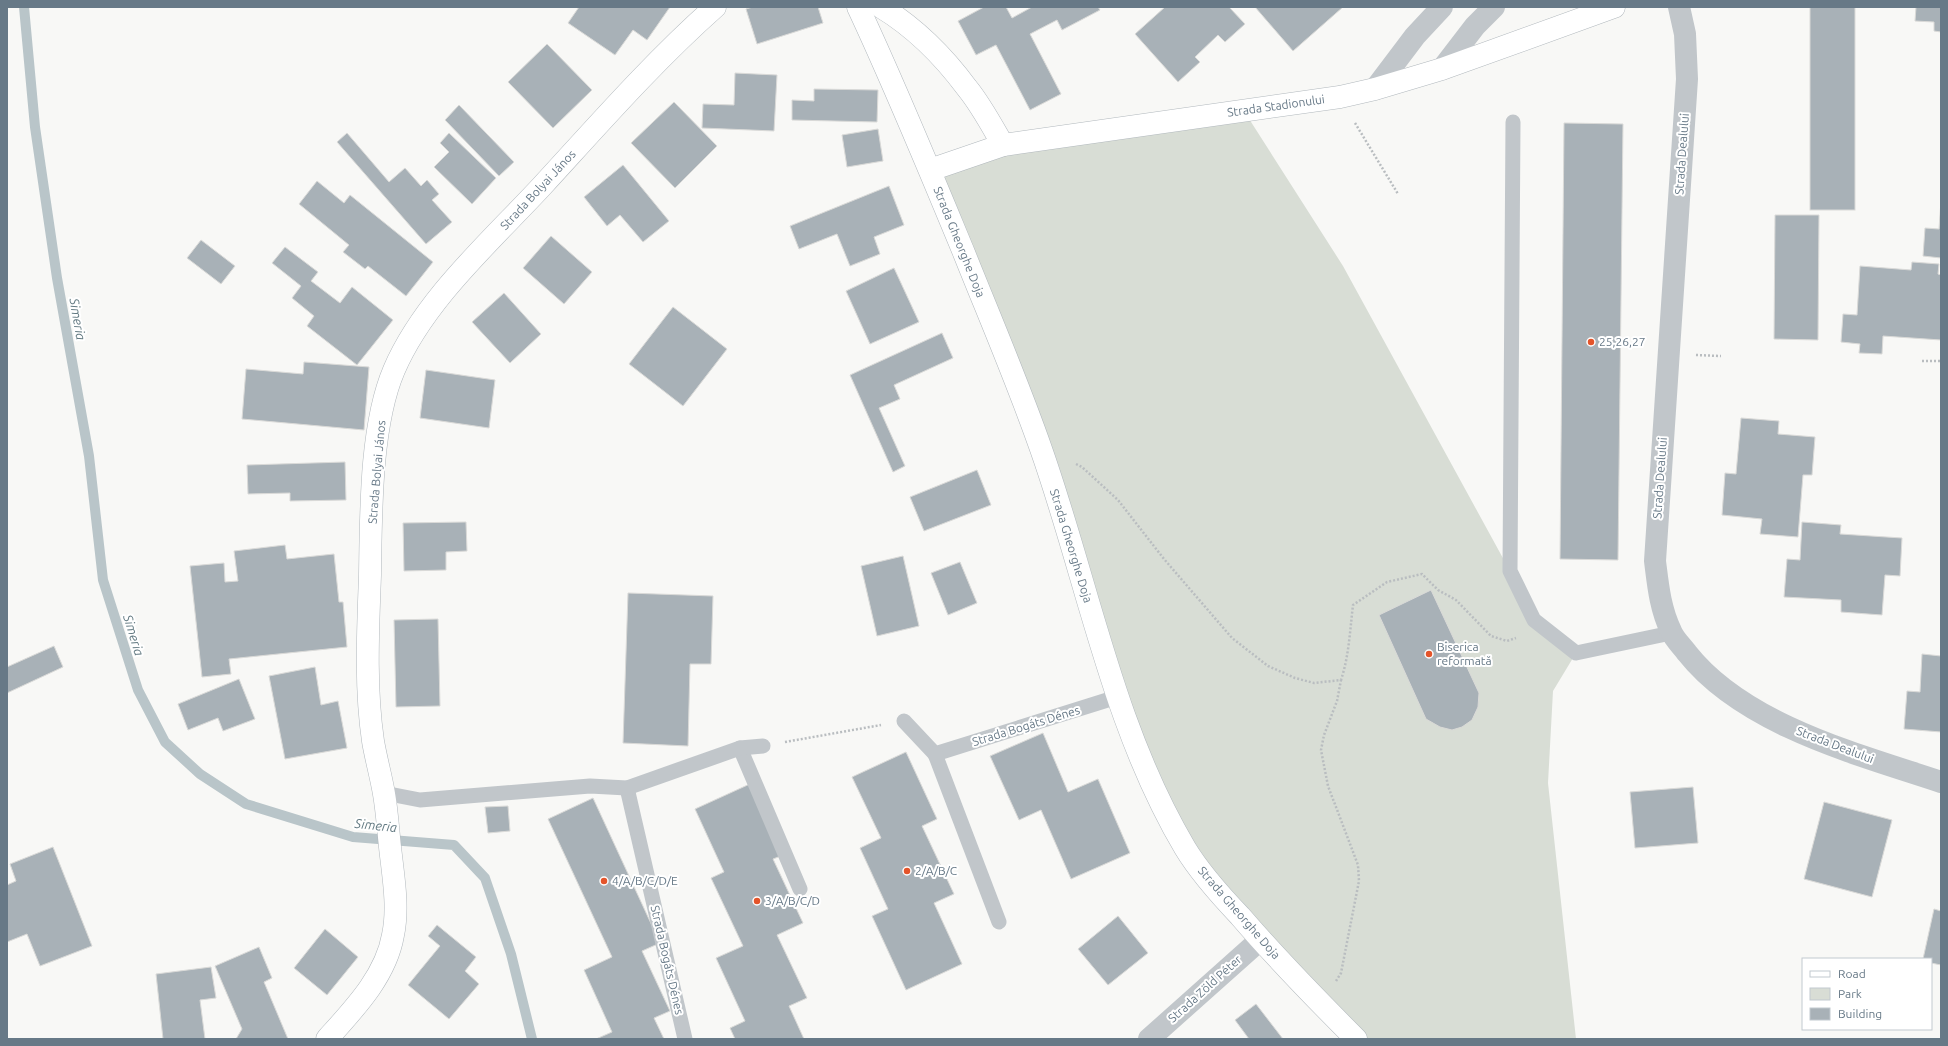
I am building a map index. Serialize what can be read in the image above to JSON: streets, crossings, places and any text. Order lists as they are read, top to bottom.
{
  "streets": {
    "street": [
      "Strada Stadionului",
      "Strada Dealului",
      "Strada Bolyai János",
      "Strada Gheorghe Doja",
      "Strada Zöld Péter"
    ],
    "lane": ["Strada Bogáts Dénes"]
  },
  "crossings": [
    ["Strada Stadionului", "Strada Gheorghe Doja"],
    ["Strada Gheorghe Doja", "Strada Bogáts Dénes"],
    ["Strada Gheorghe Doja", "Strada Zöld Péter"]
  ],
  "water": ["Simeria"],
  "places": [
    "25,26,27",
    "Biserica reformată",
    "2/A/B/C",
    "4/A/B/C/D/E",
    "3/A/B/C/D"
  ],
  "legend": ["Road", "Park", "Building"]
}
